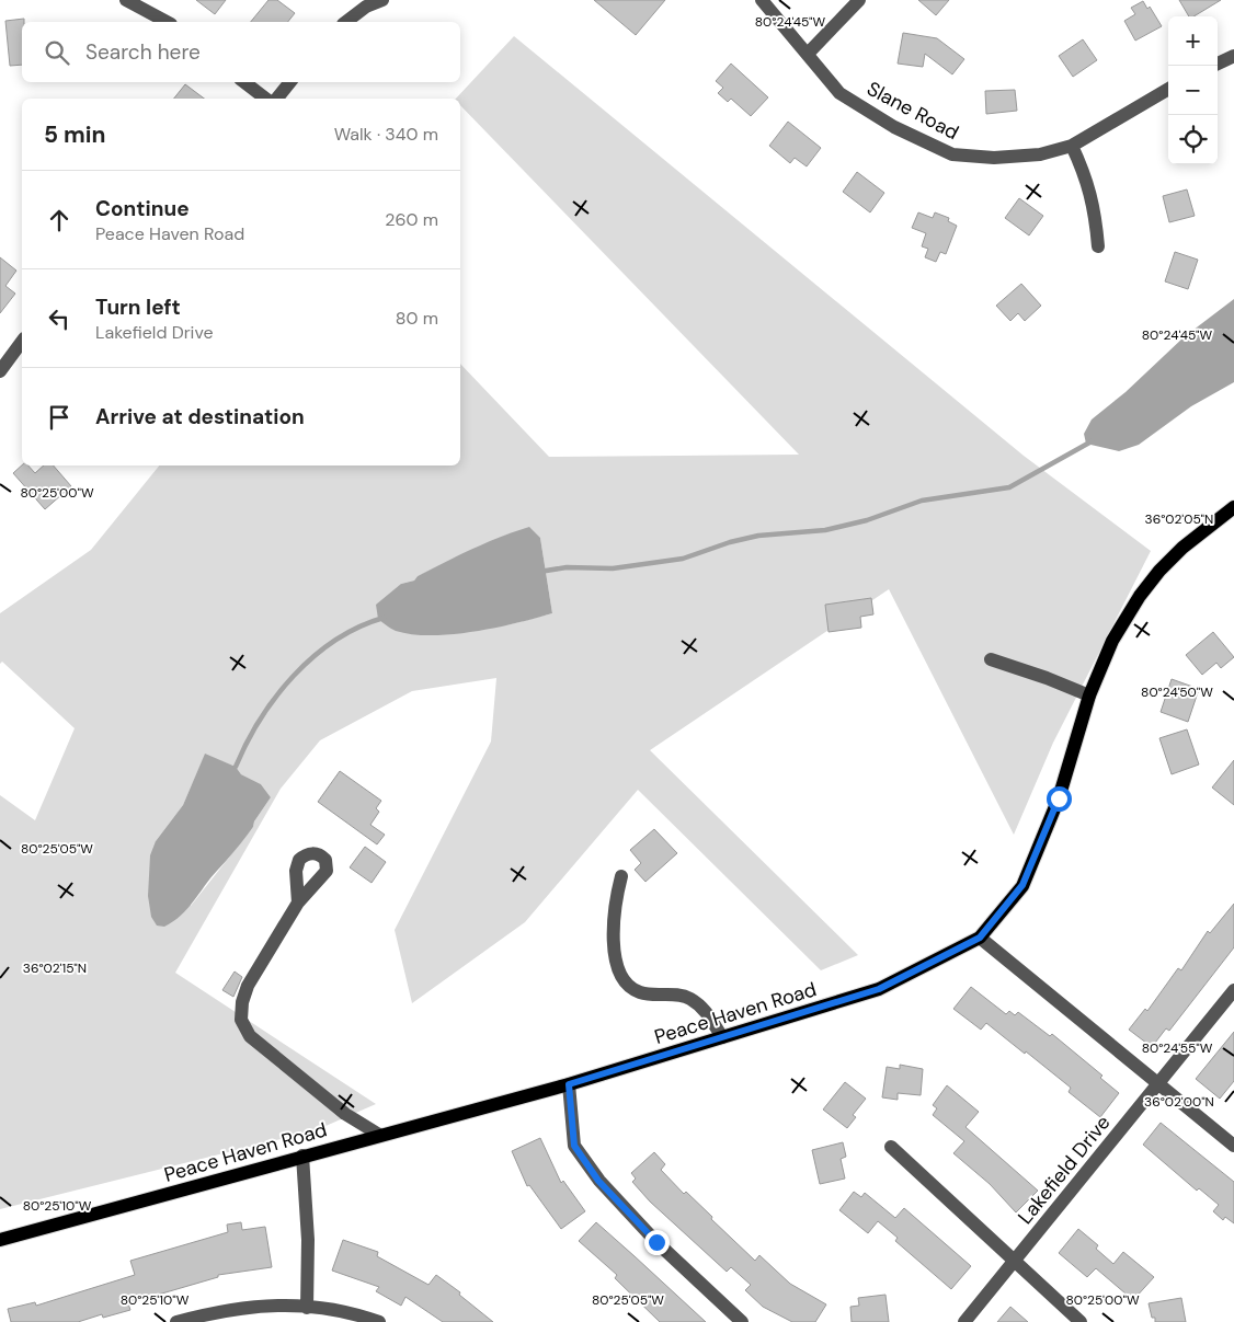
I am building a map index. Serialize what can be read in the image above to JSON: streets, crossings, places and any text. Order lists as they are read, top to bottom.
{
  "streets": {
    "main road": ["Peace Haven Road"],
    "street": ["Slane Road", "Lakefield Drive"]
  },
  "page": {
    "map_buttons": ["+", "−"],
    "search": "Search here",
    "heading": ["5 min", "Walk · 340 m"],
    "list": [
      ["Continue", "Peace Haven Road", "260 m"],
      ["Turn left", "Lakefield Drive", "80 m"],
      "Arrive at destination"
    ]
  },
  "coordinates": [
    "80°24'45\"W",
    "80°25'00\"W",
    "36°02'05\"N",
    "80°24'50\"W",
    "80°25'05\"W",
    "36°02'15\"N",
    "80°24'55\"W",
    "36°02'00\"N",
    "80°25'10\"W"
  ]
}
